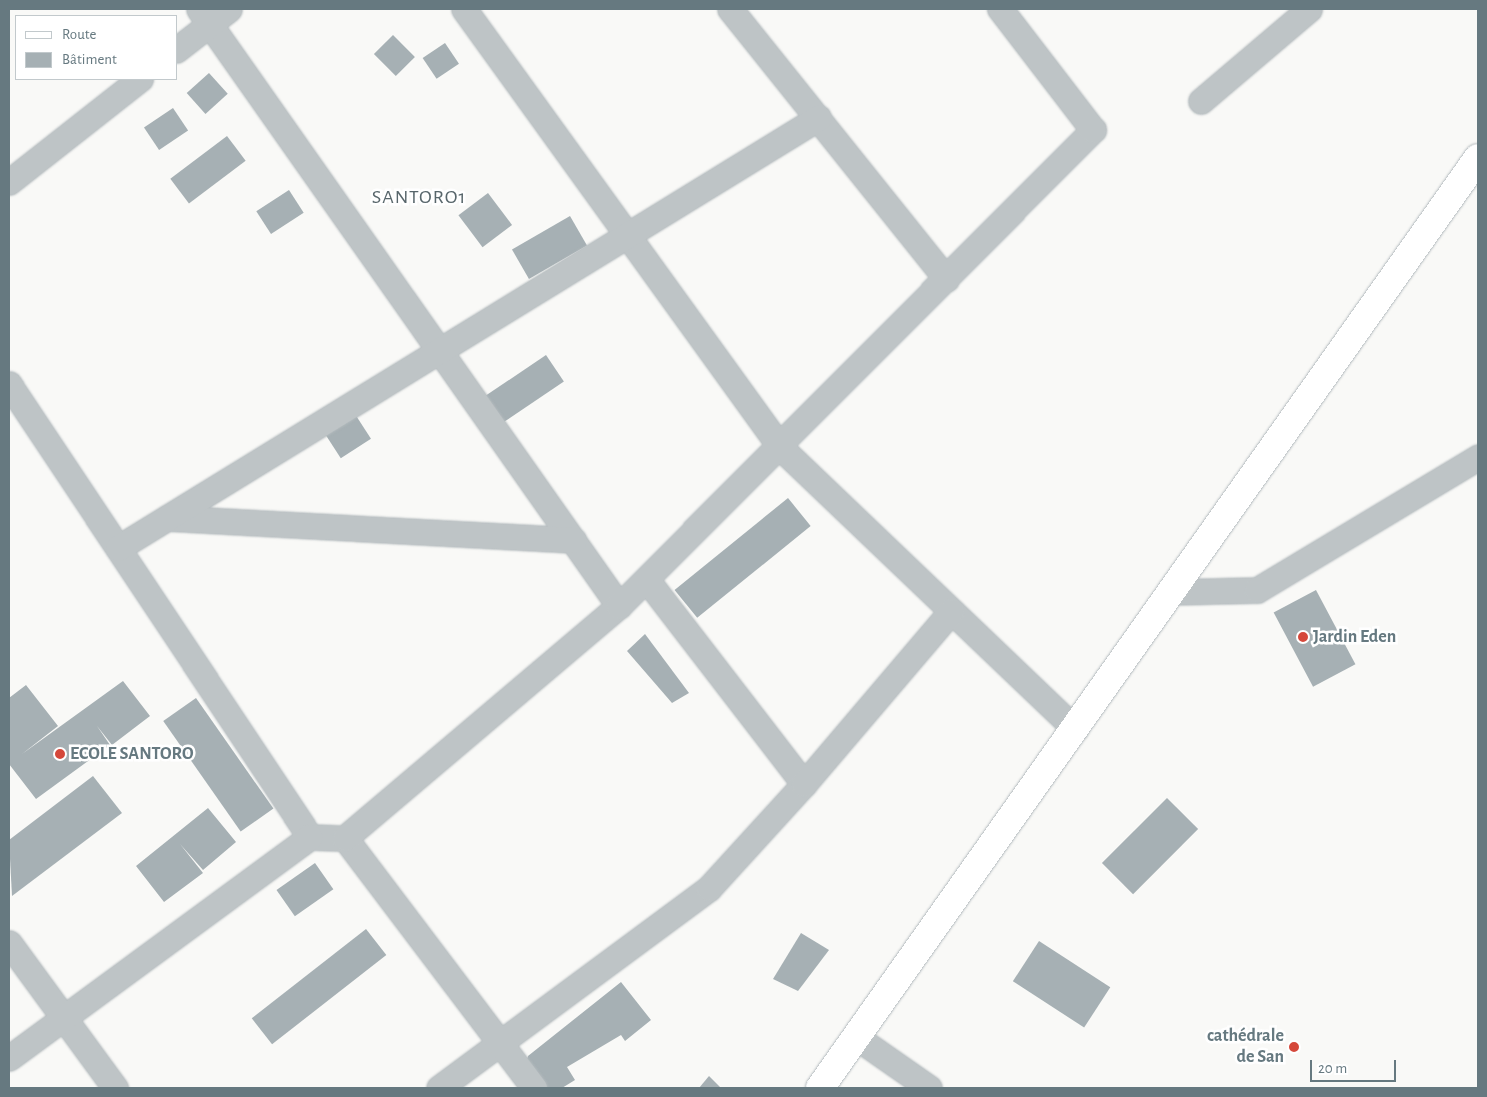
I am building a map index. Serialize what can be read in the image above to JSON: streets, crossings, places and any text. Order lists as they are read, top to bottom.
{
  "districts": ["SANTORO1"],
  "places": ["Jardin Eden", "ECOLE SANTORO", "cathédrale de San"],
  "legend": ["Route", "Bâtiment"],
  "scale_bar": "20 m"
}
